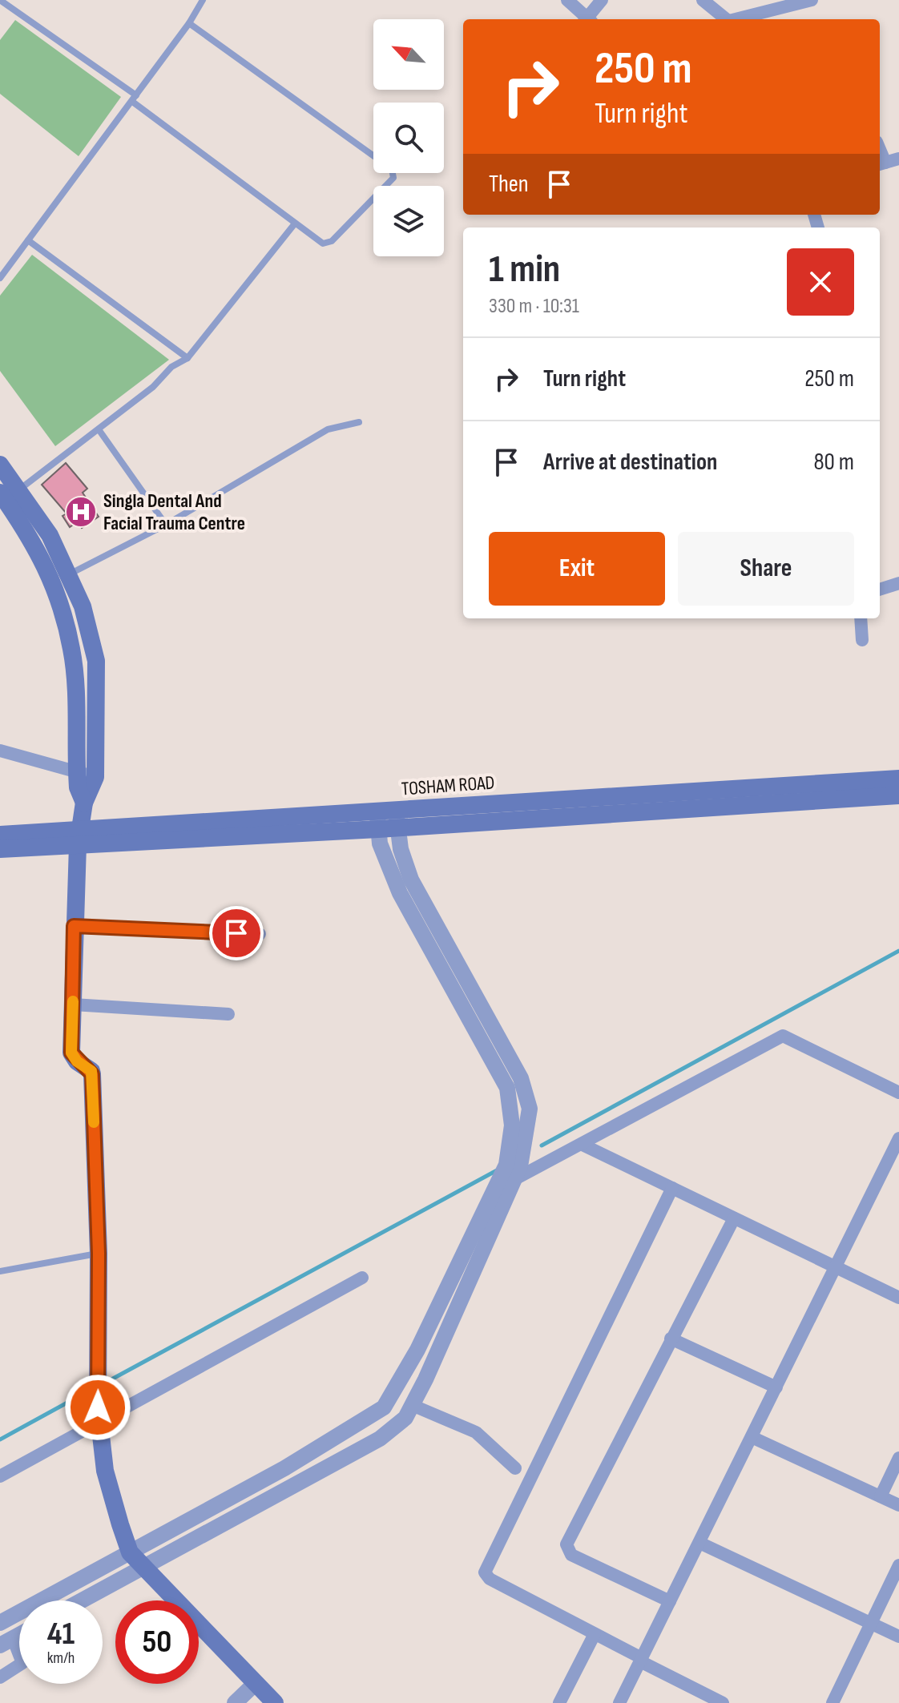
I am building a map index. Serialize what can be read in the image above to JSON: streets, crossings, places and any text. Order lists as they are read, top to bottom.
{
  "streets": {
    "main road": ["TOSHAM ROAD"]
  },
  "places": {
    "hospital": ["Singla Dental And Facial Trauma Centre"]
  },
  "north": "top left",
  "page": {
    "turn": ["250 m", "Turn right"],
    "then": "Then",
    "heading": ["1 min", "330 m · 10:31"],
    "list": [
      {
        "name": "Turn right",
        "value": "250 m"
      },
      {
        "name": "Arrive at destination",
        "value": "80 m"
      }
    ],
    "buttons": ["Exit", "Share"],
    "speed": "41 km/h",
    "limit": "50"
  }
}
